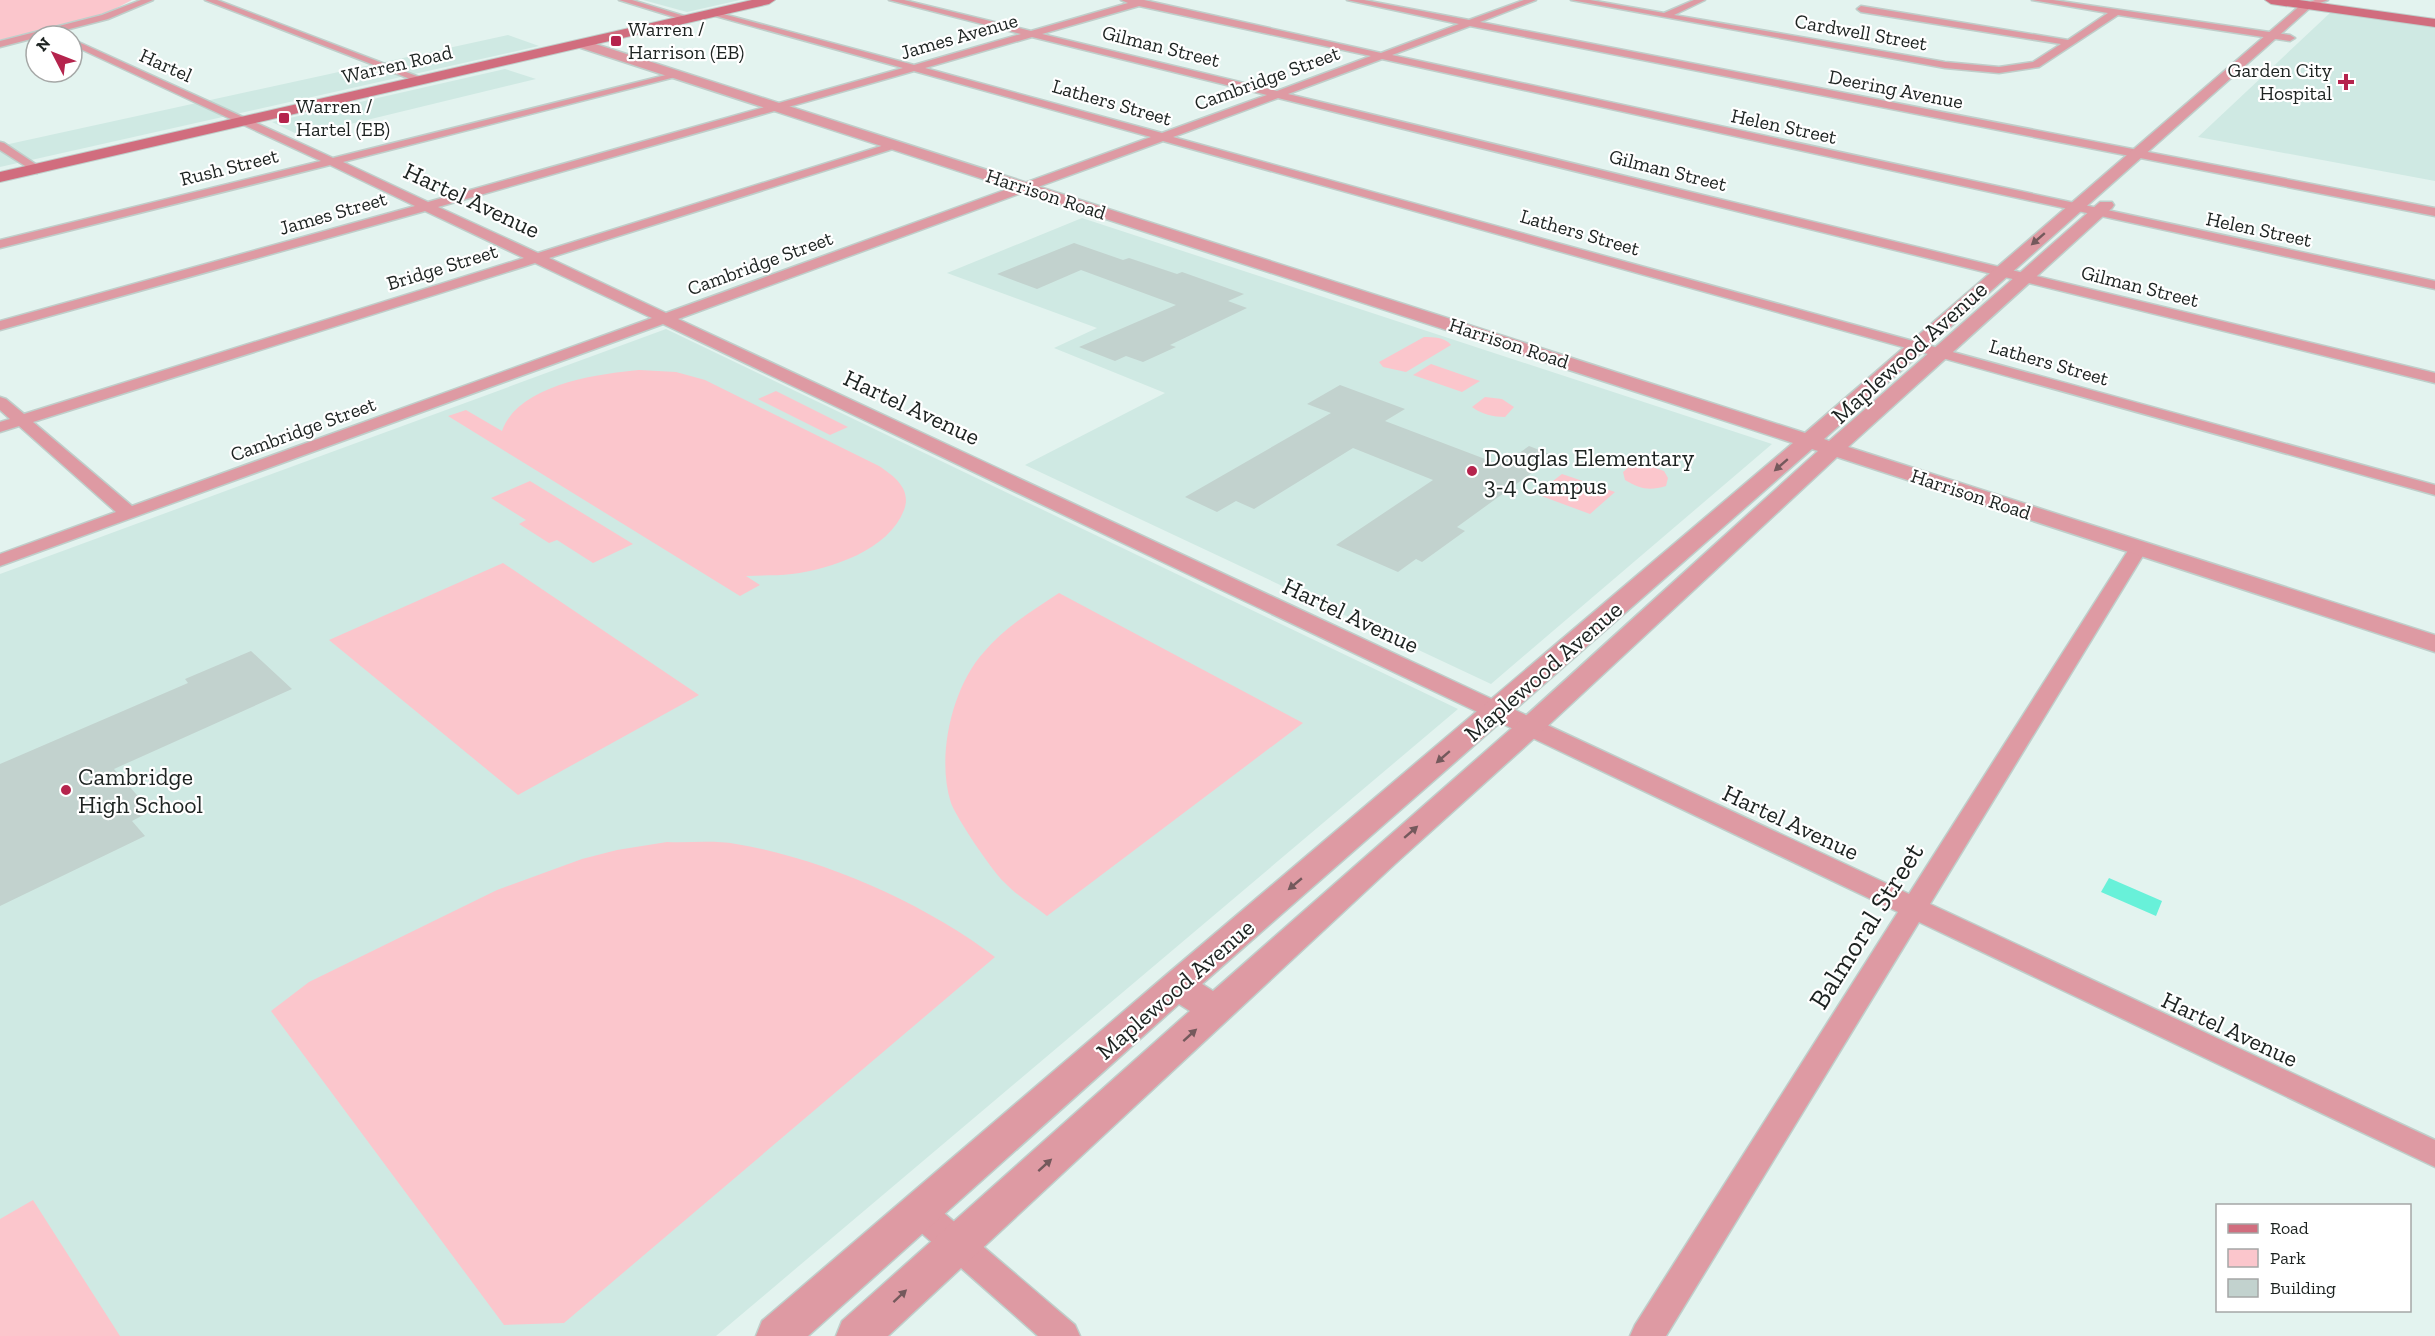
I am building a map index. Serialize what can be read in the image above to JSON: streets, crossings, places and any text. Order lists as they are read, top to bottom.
{
  "streets": {
    "main road": ["Warren Road"],
    "street": [
      "Cardwell Street",
      "James Avenue",
      "Gilman Street",
      "Hartel",
      "Cambridge Street",
      "Deering Avenue",
      "Lathers Street",
      "Helen Street",
      "Rush Street",
      "Harrison Road",
      "Hartel Avenue",
      "James Street",
      "Bridge Street",
      "Maplewood Avenue",
      "Balmoral Street"
    ]
  },
  "crossings": [
    ["James Avenue", "Gilman Street"],
    ["James Avenue", "Lathers Street"],
    ["James Avenue", "Helen Street"],
    ["James Avenue", "Harrison Road"],
    ["James Avenue", "James Street"],
    ["Gilman Street", "Cambridge Street"],
    ["Gilman Street", "Maplewood Avenue"],
    ["Warren Road", "Hartel"],
    ["Warren Road", "Lathers Street"],
    ["Warren Road", "Harrison Road"],
    ["Warren Road", "Hartel Avenue"],
    ["Hartel", "Hartel Avenue"],
    ["Cambridge Street", "Deering Avenue"],
    ["Cambridge Street", "Lathers Street"],
    ["Cambridge Street", "Helen Street"],
    ["Cambridge Street", "Harrison Road"],
    ["Cambridge Street", "Hartel Avenue"],
    ["Deering Avenue", "Maplewood Avenue"],
    ["Lathers Street", "Maplewood Avenue"],
    ["Helen Street", "Maplewood Avenue"],
    ["Rush Street", "Harrison Road"],
    ["Rush Street", "Hartel Avenue"],
    ["Harrison Road", "James Street"],
    ["Harrison Road", "Bridge Street"],
    ["Harrison Road", "Maplewood Avenue"],
    ["Harrison Road", "Balmoral Street"],
    ["Hartel Avenue", "James Street"],
    ["Hartel Avenue", "Bridge Street"],
    ["Hartel Avenue", "Maplewood Avenue"],
    ["Hartel Avenue", "Balmoral Street"]
  ],
  "places": {
    "transit": ["Warren / Harrison (EB)", "Warren / Hartel (EB)"],
    "health": ["Garden City Hospital"],
    "other": ["Douglas Elementary 3-4 Campus", "Cambridge High School"]
  },
  "legend": ["Road", "Park", "Building"],
  "north": "top left"
}
